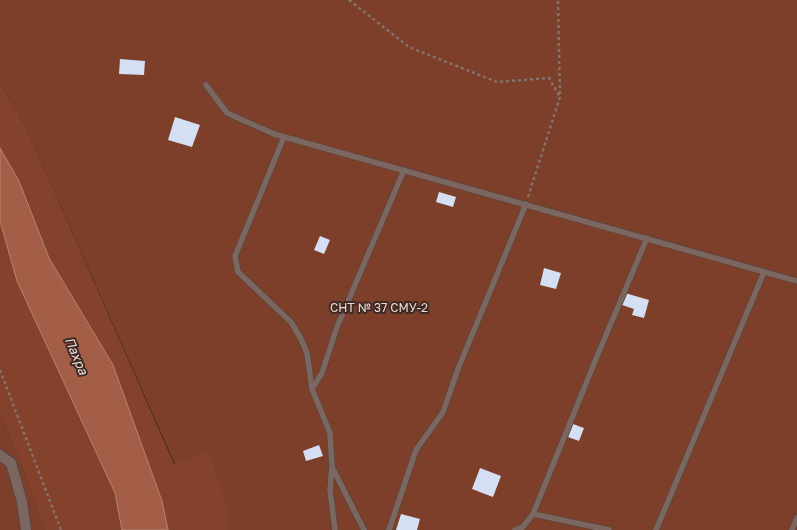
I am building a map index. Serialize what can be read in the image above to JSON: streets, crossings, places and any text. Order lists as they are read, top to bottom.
{
  "water": ["Пахра"],
  "parks": ["СНТ № 37 СМУ-2"]
}
